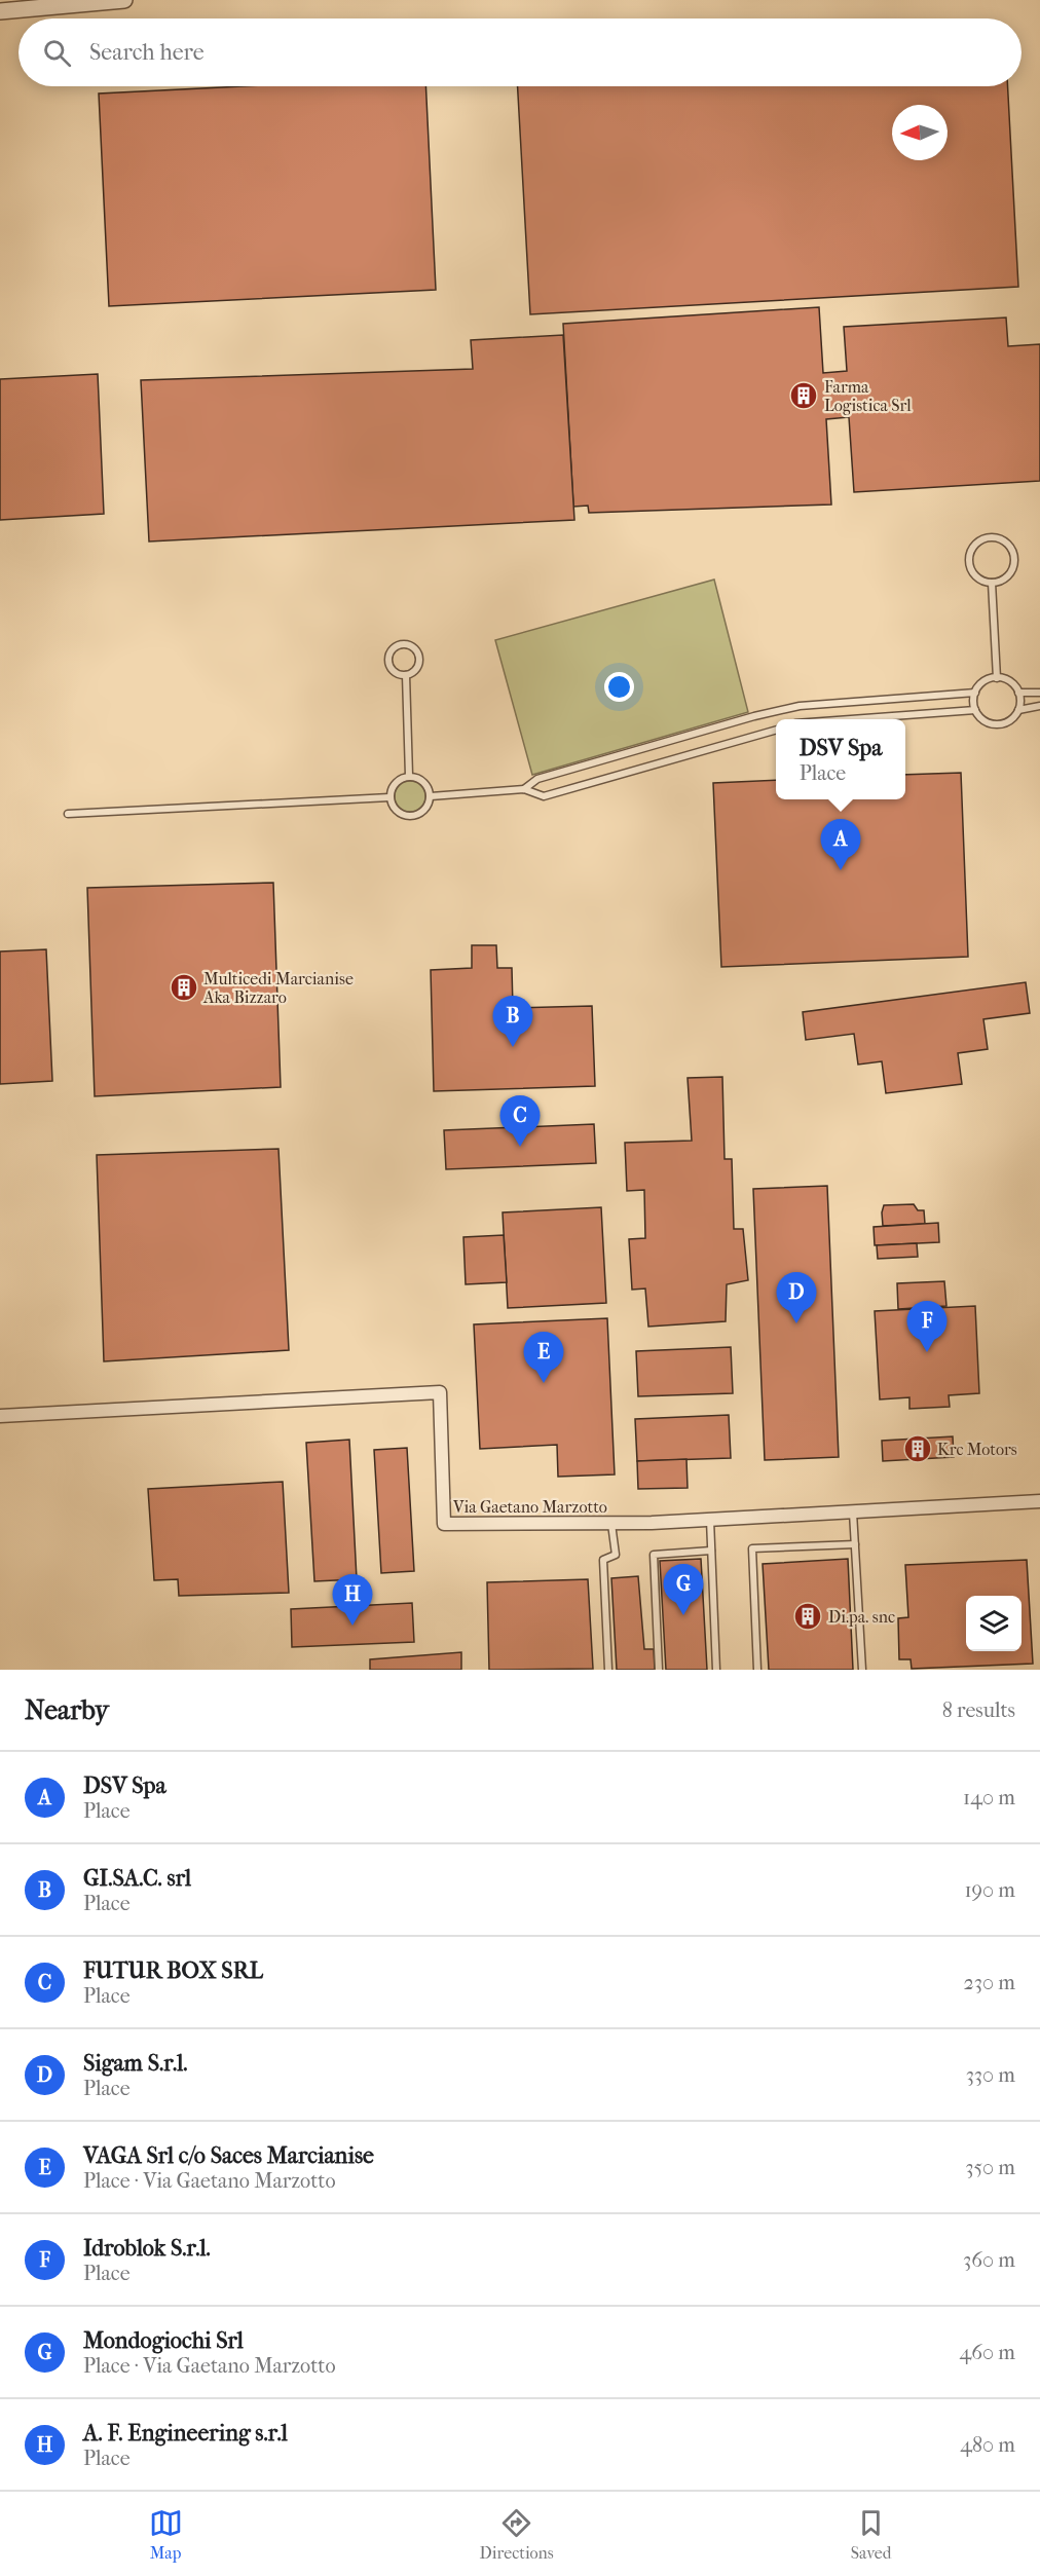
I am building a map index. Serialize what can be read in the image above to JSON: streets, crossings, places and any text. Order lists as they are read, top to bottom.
{
  "streets": {
    "street": ["Via Gaetano Marzotto"]
  },
  "places": {
    "building": [
      "Farma Logistica Srl",
      "Multicedi Marcianise Aka Bizzaro",
      "Krc Motors",
      "Di.pa. snc"
    ]
  },
  "north": "left",
  "page": {
    "search": "Search here",
    "popup": ["DSV Spa", "Place"],
    "pins": [
      "A",
      "B",
      "C",
      "D",
      "F",
      "E",
      "G",
      "H"
    ],
    "heading": ["Nearby", "8 results"],
    "list": [
      {
        "mark": "A",
        "name": "DSV Spa",
        "note": "Place",
        "value": "140 m"
      },
      {
        "mark": "B",
        "name": "GI.SA.C. srl",
        "note": "Place",
        "value": "190 m"
      },
      {
        "mark": "C",
        "name": "FUTUR BOX SRL",
        "note": "Place",
        "value": "230 m"
      },
      {
        "mark": "D",
        "name": "Sigam S.r.l.",
        "note": "Place",
        "value": "330 m"
      },
      {
        "mark": "E",
        "name": "VAGA Srl c/o Saces Marcianise",
        "note": "Place · Via Gaetano Marzotto",
        "value": "350 m"
      },
      {
        "mark": "F",
        "name": "Idroblok S.r.l.",
        "note": "Place",
        "value": "360 m"
      },
      {
        "mark": "G",
        "name": "Mondogiochi Srl",
        "note": "Place · Via Gaetano Marzotto",
        "value": "460 m"
      },
      {
        "mark": "H",
        "name": "A. F. Engineering s.r.l",
        "note": "Place",
        "value": "480 m"
      }
    ],
    "nav": ["Map", "Directions", "Saved"]
  }
}
